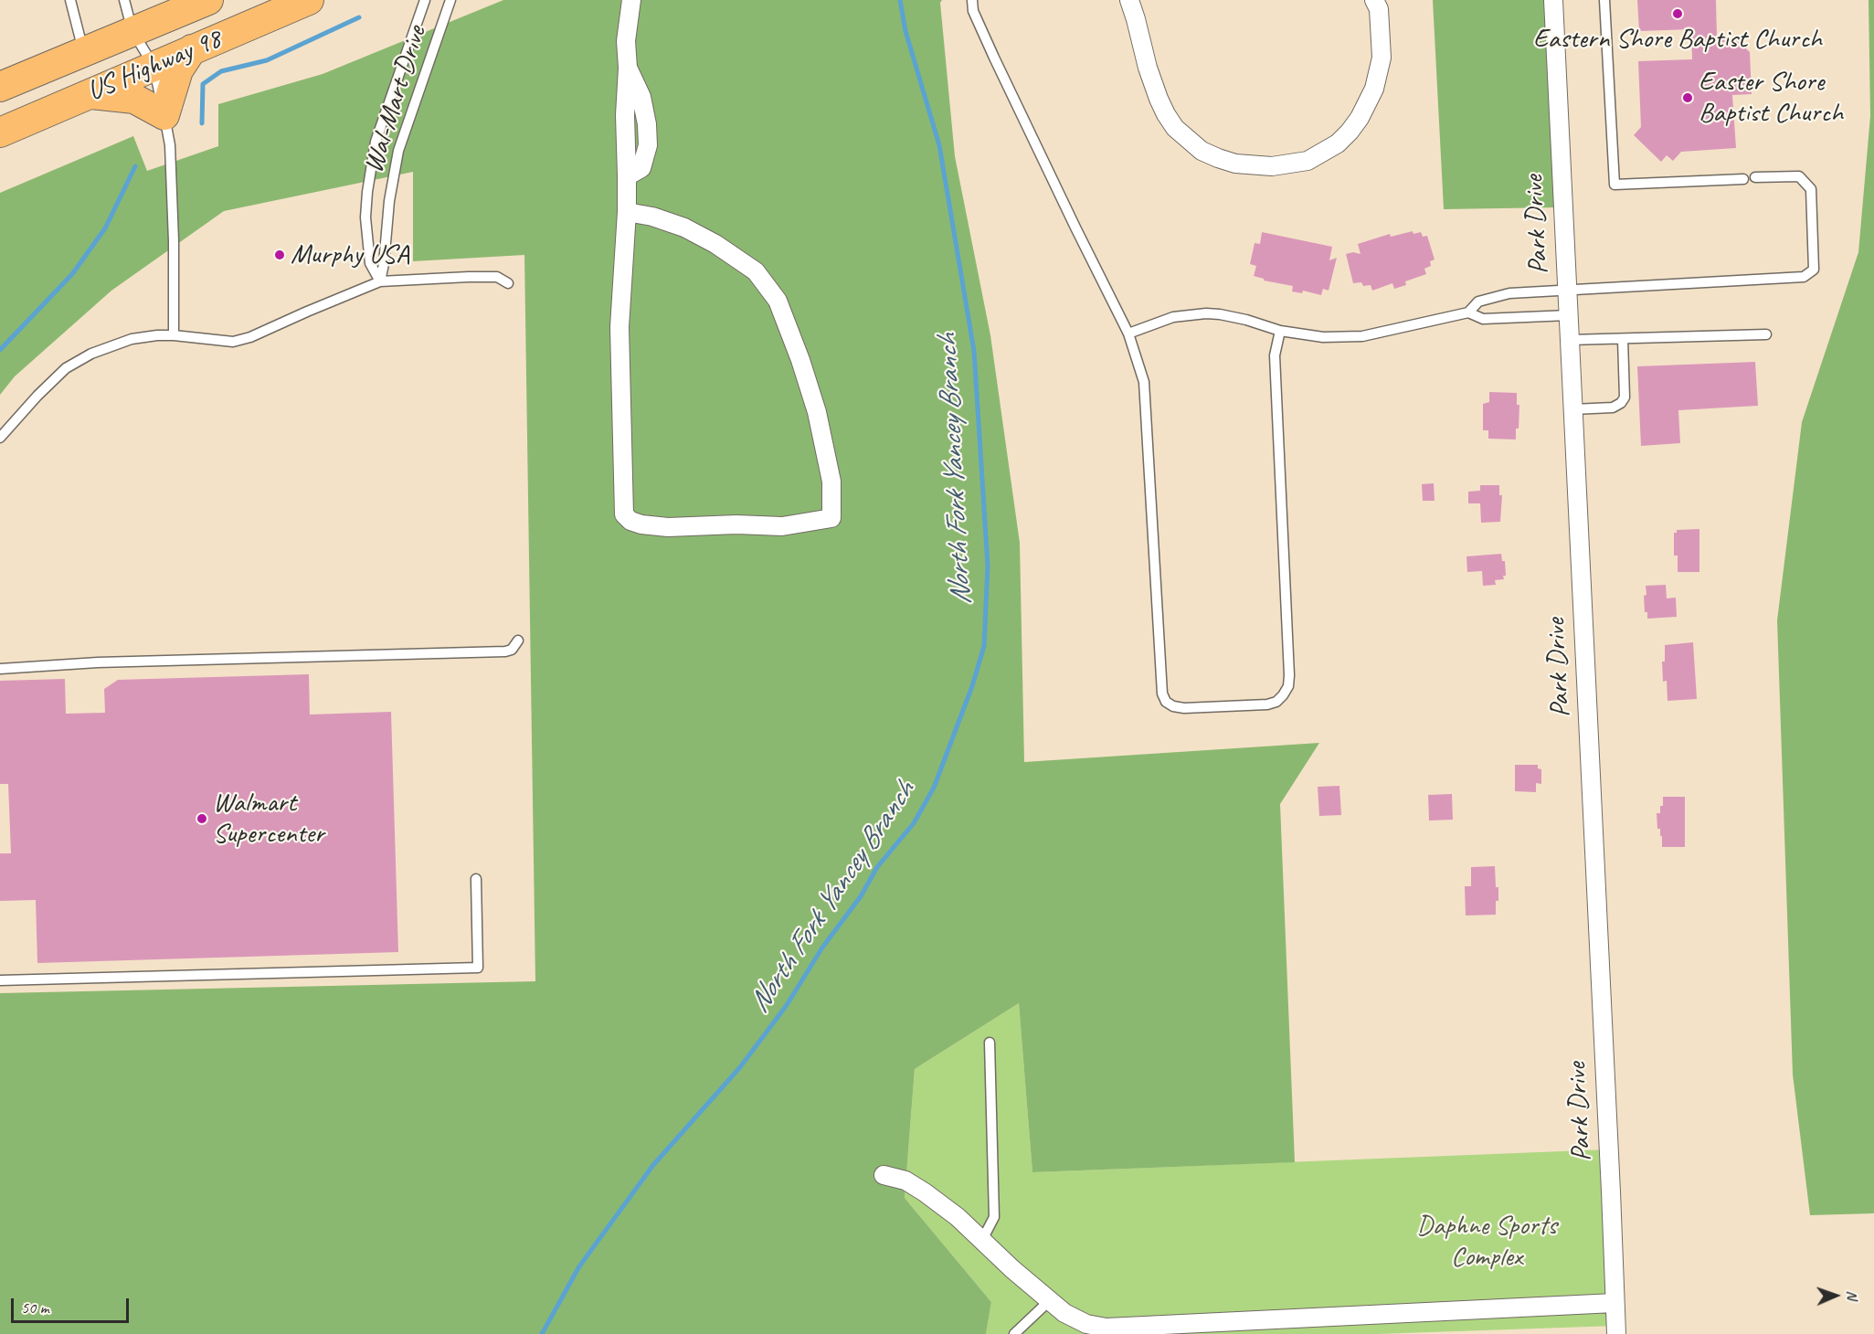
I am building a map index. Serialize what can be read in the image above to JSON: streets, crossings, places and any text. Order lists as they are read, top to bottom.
{
  "streets": {
    "main road": ["US Highway 98"],
    "street": ["Park Drive"],
    "lane": ["Wal-Mart Drive"]
  },
  "water": ["North Fork Yancey Branch"],
  "parks": ["Daphne Sports Complex"],
  "places": [
    "Eastern Shore Baptist Church",
    "Easter Shore Baptist Church",
    "Murphy USA",
    "Walmart Supercenter"
  ],
  "scale_bar": "50 m",
  "north": "right"
}
